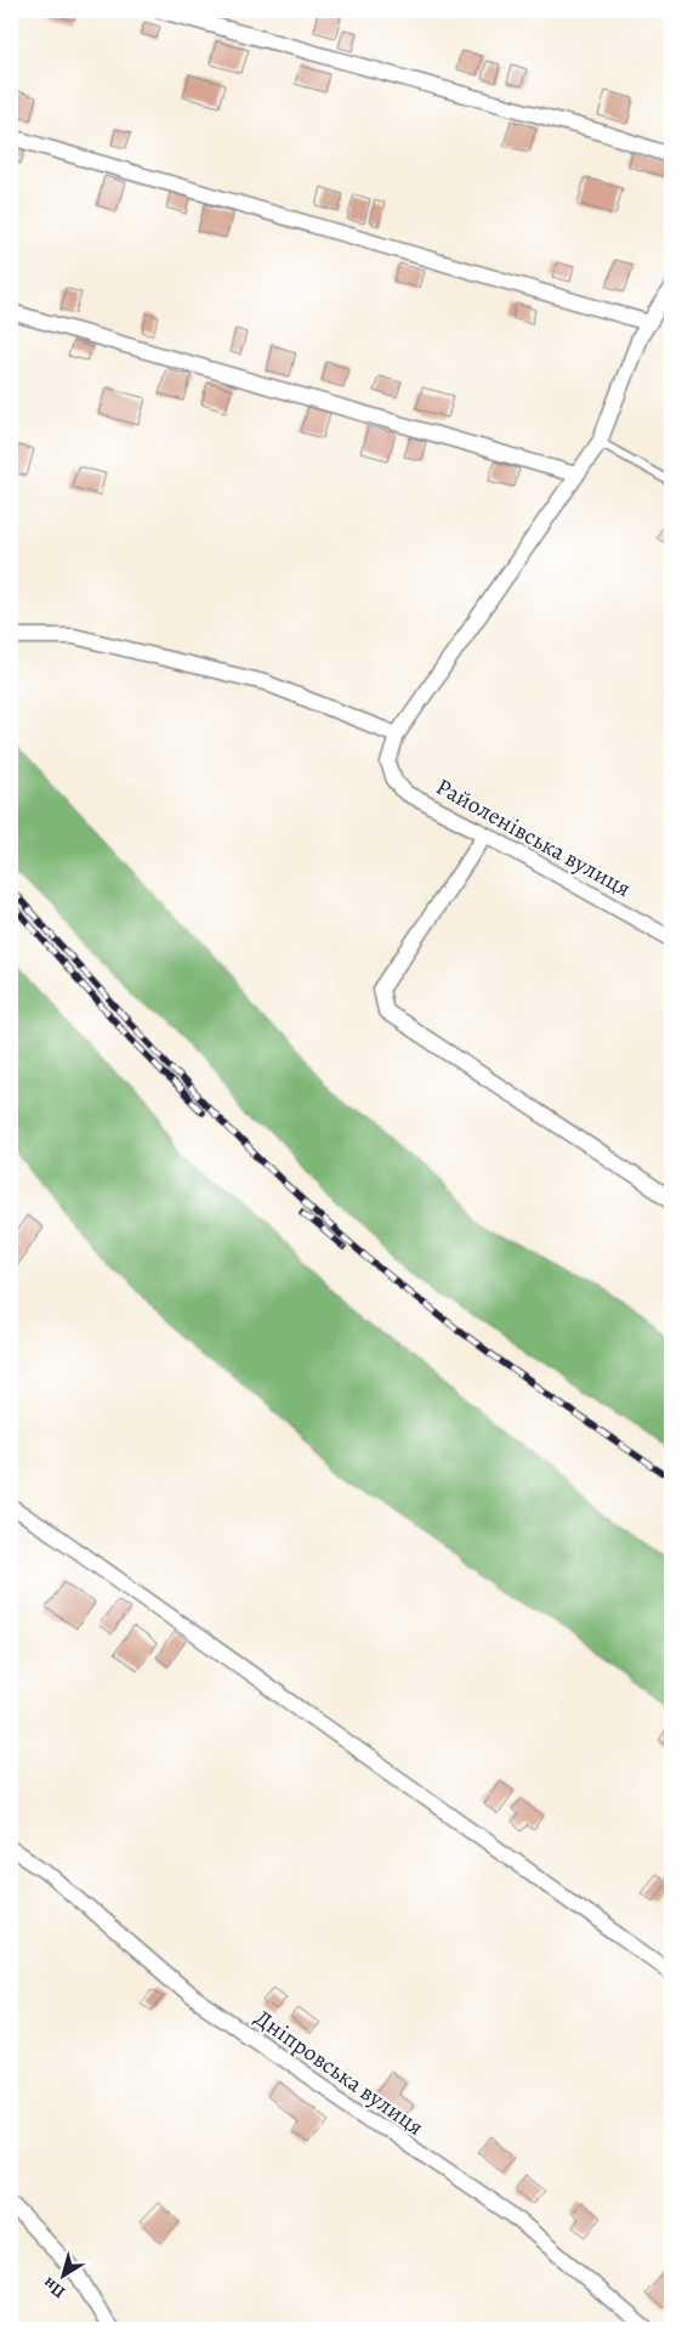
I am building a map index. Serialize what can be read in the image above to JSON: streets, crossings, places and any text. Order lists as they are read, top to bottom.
{
  "streets": {
    "street": ["Райоленівська вулиця", "Дніпровська вулиця"]
  },
  "north": "bottom left"
}
